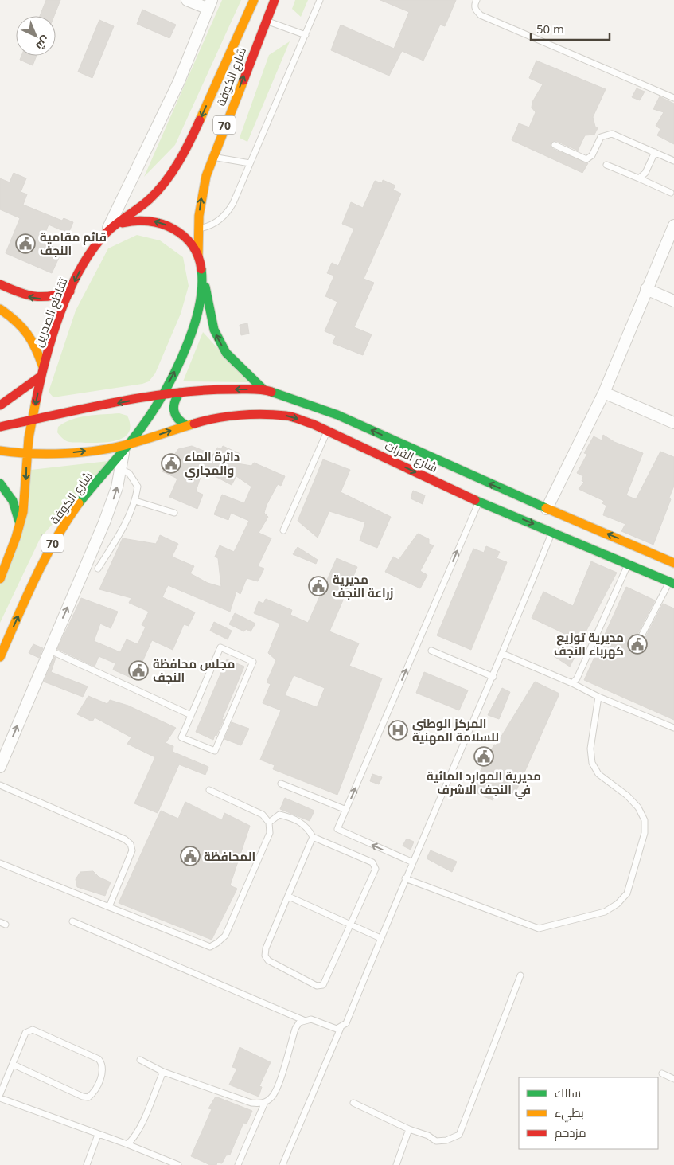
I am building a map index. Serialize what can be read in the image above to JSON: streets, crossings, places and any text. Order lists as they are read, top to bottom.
{
  "streets": {
    "main road": [
      "شارع الكوفة",
      "70",
      "تقاطع الصدرين",
      "شارع الفرات"
    ]
  },
  "crossings": [
    ["شارع الكوفة", "70"],
    ["شارع الكوفة", "تقاطع الصدرين"],
    ["شارع الكوفة", "شارع الفرات"],
    ["70", "تقاطع الصدرين"],
    ["70", "شارع الفرات"],
    ["تقاطع الصدرين", "شارع الفرات"]
  ],
  "one_way": ["تقاطع الصدرين"],
  "places": {
    "public building": [
      "قائم مقامية النجف",
      "دائرة الماء والمجاري",
      "مديرية زراعة النجف",
      "مديرية توزيع كهرباء النجف",
      "مجلس محافظة النجف",
      "مديرية الموارد المائية في النجف الاشرف",
      "المحافظة"
    ],
    "hospital": ["المركز الوطني للسلامة المهنية"]
  },
  "legend": ["سالك", "بطيء", "مزدحم"],
  "scale_bar": "50 m",
  "north": "bottom right"
}
